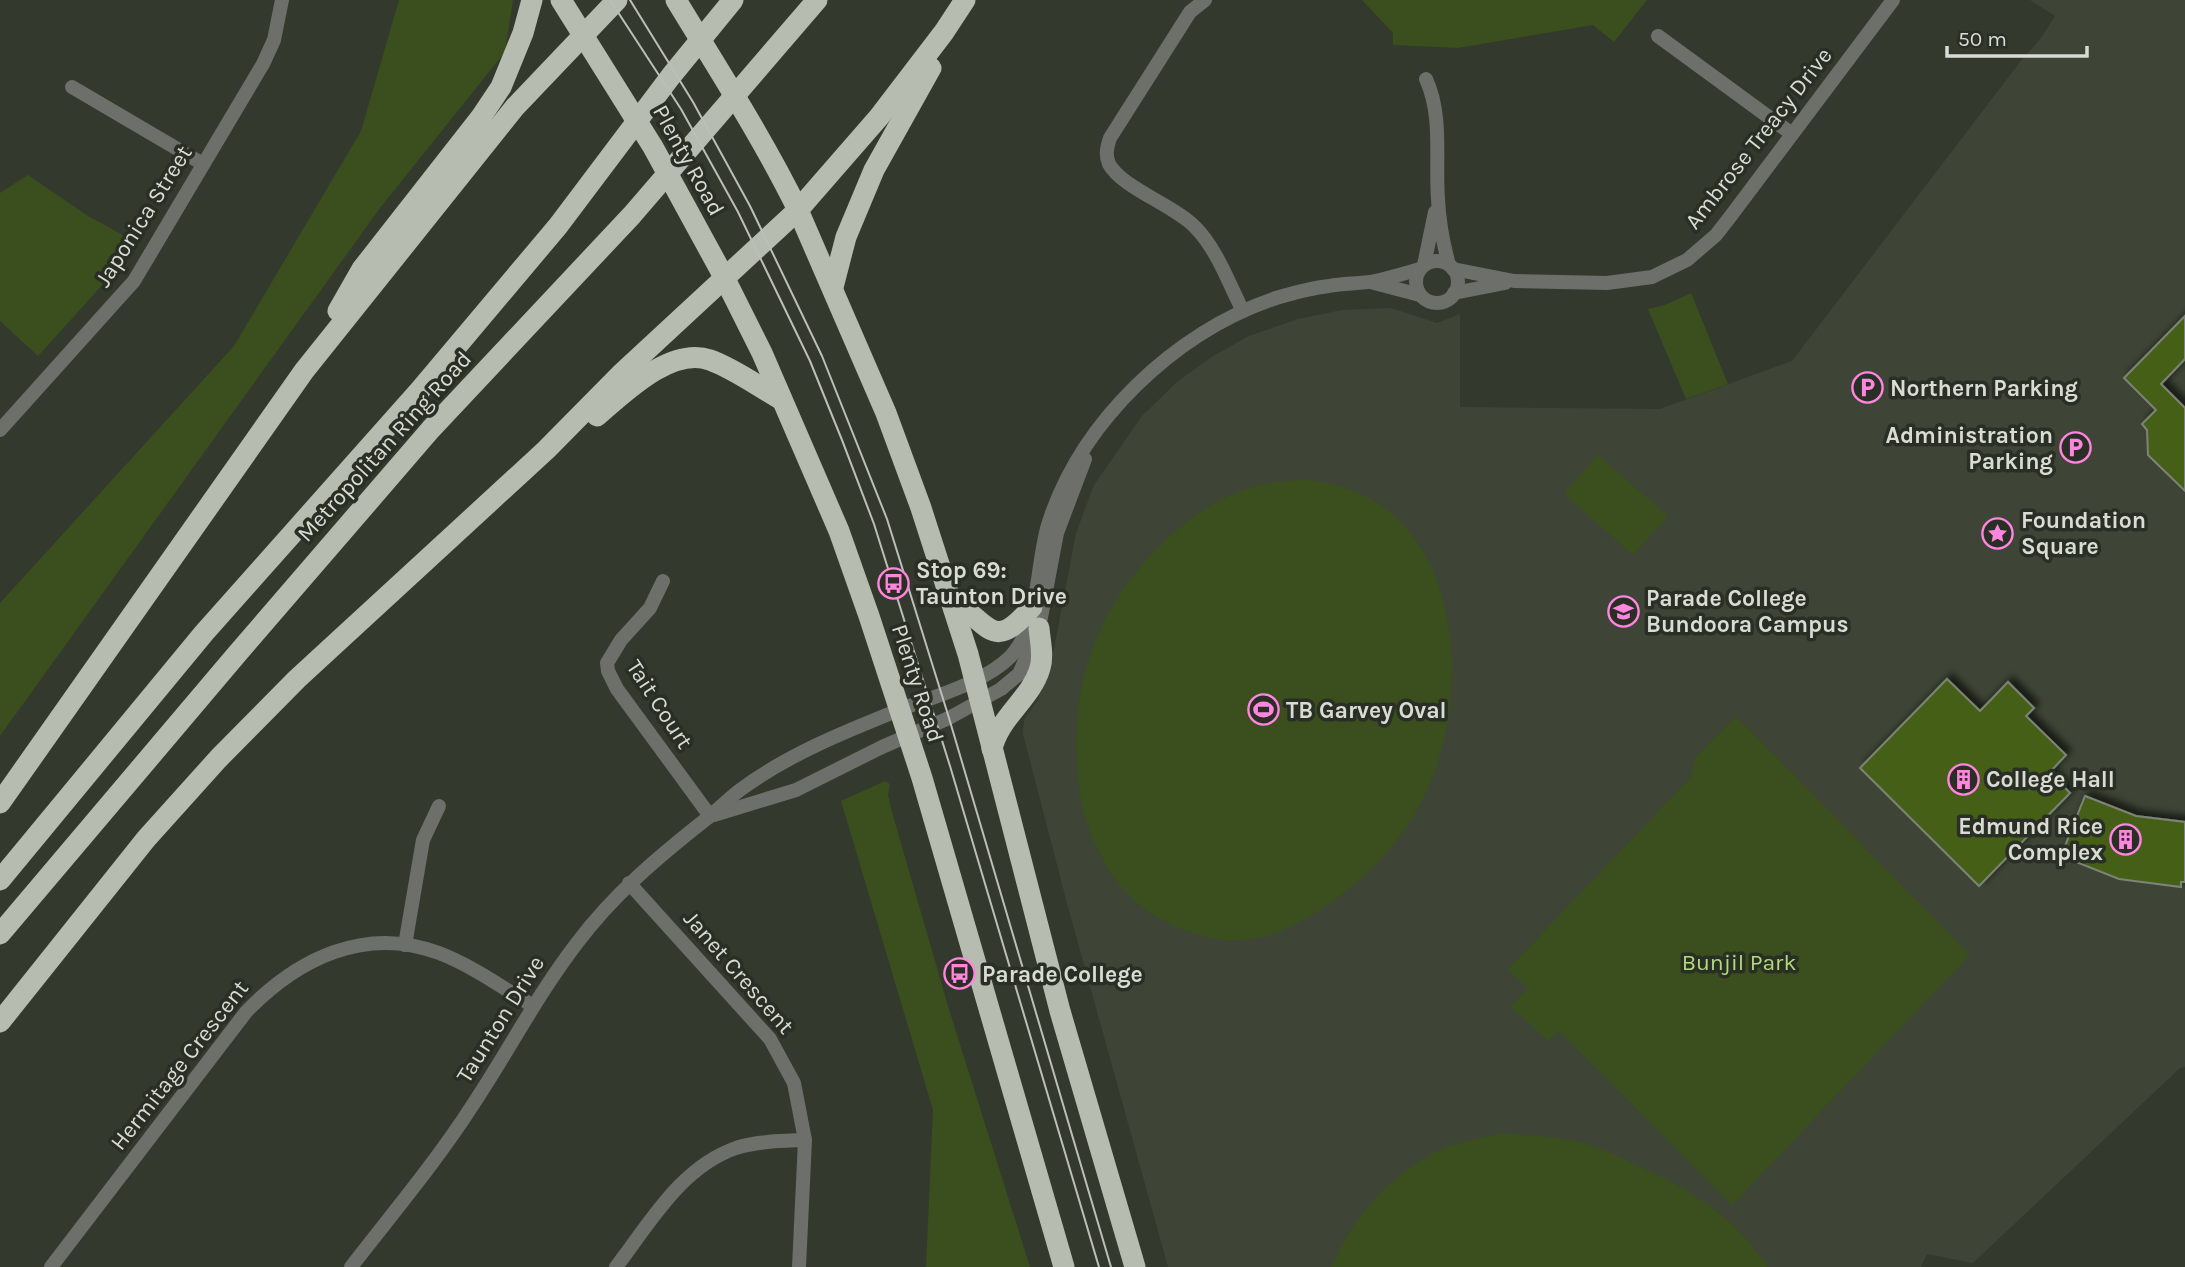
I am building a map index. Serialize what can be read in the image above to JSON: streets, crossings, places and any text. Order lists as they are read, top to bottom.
{
  "streets": {
    "highway": ["Plenty Road", "Metropolitan Ring Road"],
    "street": [
      "Ambrose Treacy Drive",
      "Japonica Street",
      "Tait Court",
      "Janet Crescent",
      "Taunton Drive",
      "Hermitage Crescent"
    ]
  },
  "crossings": [
    ["Plenty Road", "Taunton Drive"],
    ["Tait Court", "Taunton Drive"],
    ["Janet Crescent", "Taunton Drive"],
    ["Taunton Drive", "Hermitage Crescent"]
  ],
  "parks": ["Bunjil Park"],
  "places": {
    "parking": ["Northern Parking", "Administration Parking"],
    "place": ["Foundation Square"],
    "bus stop": ["Stop 69: Taunton Drive", "Parade College"],
    "school or university": ["Parade College Bundoora Campus"],
    "sports": ["TB Garvey Oval"],
    "building": ["College Hall", "Edmund Rice Complex"]
  },
  "scale_bar": "50 m"
}
